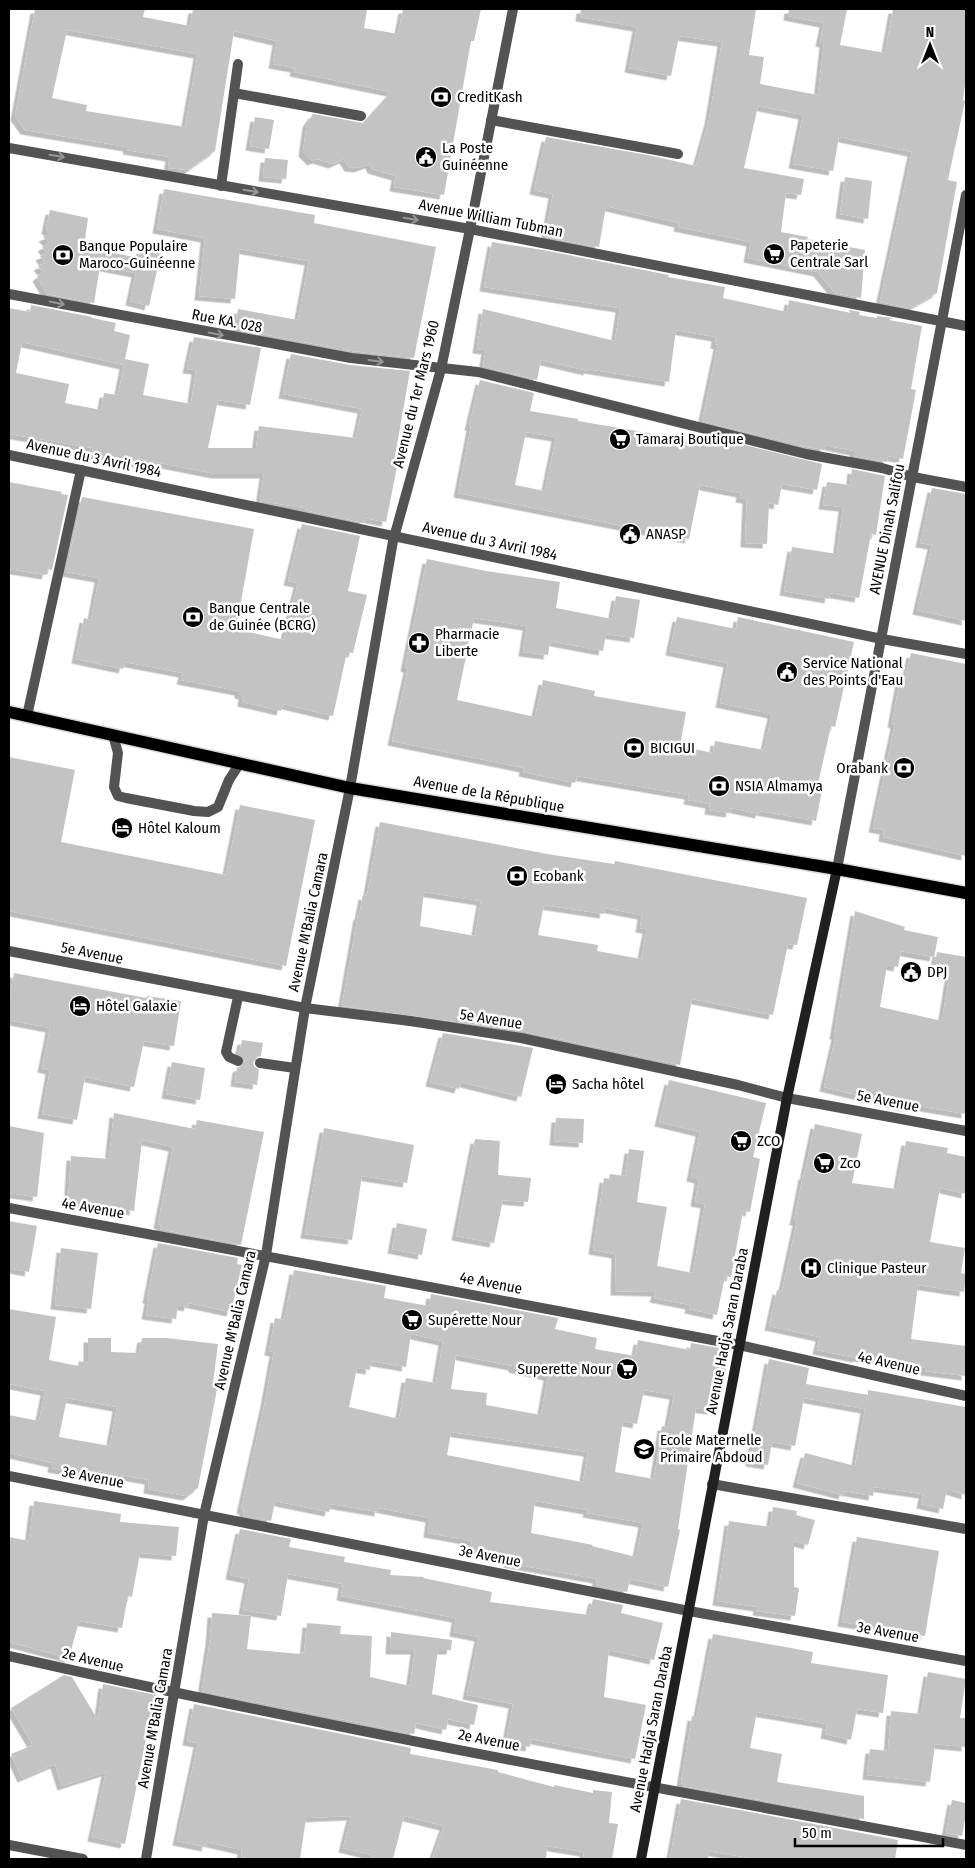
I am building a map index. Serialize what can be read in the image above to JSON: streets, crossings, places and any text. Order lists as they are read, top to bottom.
{
  "streets": {
    "main road": ["Avenue de la République", "Avenue Hadja Saran Daraba"],
    "street": [
      "Avenue William Tubman",
      "Rue KA. 028",
      "Avenue du 1er Mars 1960",
      "Avenue du 3 Avril 1984",
      "AVENUE Dinah Salifou",
      "Avenue M'Balia Camara",
      "5e Avenue",
      "4e Avenue",
      "3e Avenue",
      "2e Avenue"
    ]
  },
  "crossings": [
    ["Avenue William Tubman", "Avenue du 1er Mars 1960"],
    ["Avenue William Tubman", "AVENUE Dinah Salifou"],
    ["Rue KA. 028", "Avenue du 1er Mars 1960"],
    ["Rue KA. 028", "AVENUE Dinah Salifou"],
    ["Avenue du 1er Mars 1960", "Avenue du 3 Avril 1984"],
    ["Avenue du 1er Mars 1960", "Avenue de la République"],
    ["Avenue du 1er Mars 1960", "Avenue M'Balia Camara"],
    ["Avenue du 3 Avril 1984", "AVENUE Dinah Salifou"],
    ["AVENUE Dinah Salifou", "Avenue de la République"],
    ["AVENUE Dinah Salifou", "Avenue Hadja Saran Daraba"],
    ["Avenue de la République", "Avenue M'Balia Camara"],
    ["Avenue de la République", "Avenue Hadja Saran Daraba"],
    ["Avenue M'Balia Camara", "5e Avenue"],
    ["Avenue M'Balia Camara", "4e Avenue"],
    ["Avenue M'Balia Camara", "3e Avenue"],
    ["Avenue M'Balia Camara", "2e Avenue"],
    ["5e Avenue", "Avenue Hadja Saran Daraba"],
    ["4e Avenue", "Avenue Hadja Saran Daraba"],
    ["Avenue Hadja Saran Daraba", "3e Avenue"],
    ["Avenue Hadja Saran Daraba", "2e Avenue"]
  ],
  "one_way": ["Avenue William Tubman", "Rue KA. 028"],
  "places": {
    "bank": [
      "CreditKash",
      "Banque Populaire Maroco-Guinéenne",
      "Banque Centrale de Guinée (BCRG)",
      "BICIGUI",
      "Orabank",
      "NSIA Almamya",
      "Ecobank"
    ],
    "public building": [
      "La Poste Guinéenne",
      "ANASP",
      "Service National des Points d'Eau",
      "DPJ"
    ],
    "supermarket": [
      "Papeterie Centrale Sarl",
      "Tamaraj Boutique",
      "ZCO",
      "Zco",
      "Supérette Nour",
      "Superette Nour"
    ],
    "pharmacy": ["Pharmacie Liberte"],
    "hotel": ["Hôtel Kaloum", "Hôtel Galaxie", "Sacha hôtel"],
    "hospital": ["Clinique Pasteur"],
    "school or university": ["Ecole Maternelle Primaire Abdoud"]
  },
  "scale_bar": "50 m",
  "north": "top"
}
